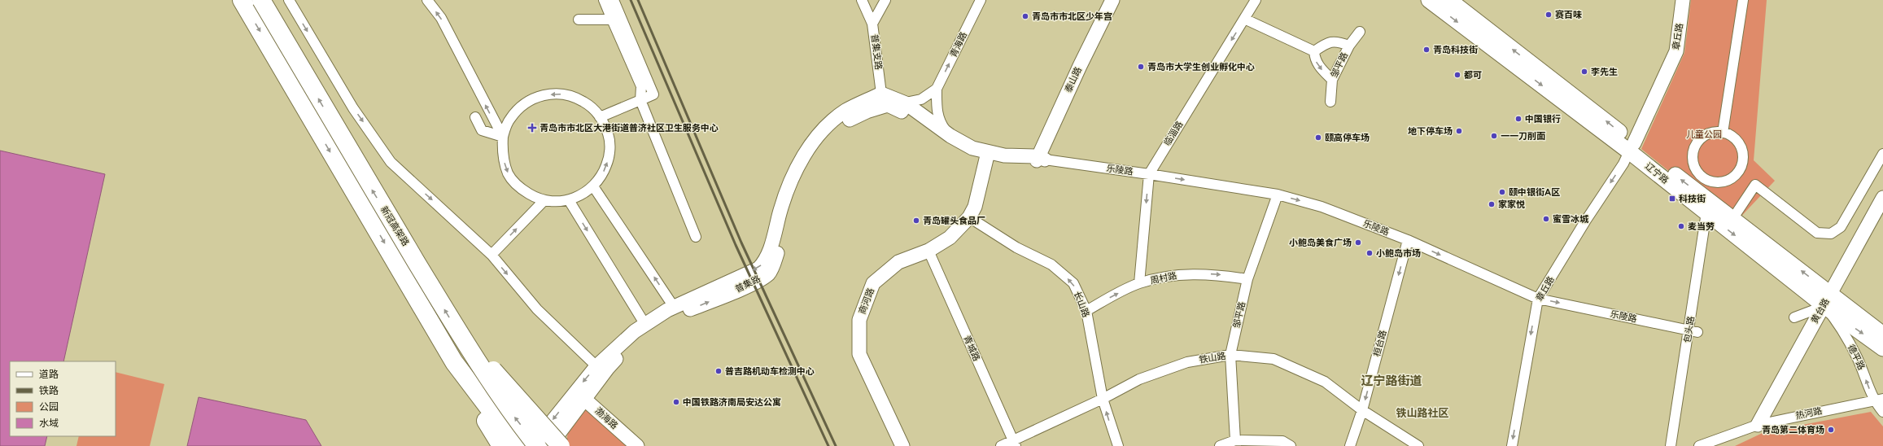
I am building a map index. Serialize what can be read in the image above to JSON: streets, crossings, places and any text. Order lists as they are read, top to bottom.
{
  "streets": {
    "highway": ["新冠高架路"],
    "main road": ["辽宁路"],
    "street": [
      "章丘路",
      "青海路",
      "普集支路",
      "邹平路",
      "泰山路",
      "临淄路",
      "乐陵路",
      "周村路",
      "普集路",
      "商河路",
      "长山路",
      "黄台路",
      "包头路",
      "桓台路",
      "青城路",
      "德平路",
      "铁山路",
      "热河路",
      "渤海路"
    ]
  },
  "crossings": [
    ["章丘路", "乐陵路"],
    ["章丘路", "辽宁路"],
    ["青海路", "乐陵路"],
    ["普集支路", "乐陵路"],
    ["普集支路", "普集路"],
    ["邹平路", "乐陵路"],
    ["邹平路", "周村路"],
    ["邹平路", "铁山路"],
    ["泰山路", "乐陵路"],
    ["临淄路", "乐陵路"],
    ["临淄路", "周村路"],
    ["乐陵路", "普集路"],
    ["乐陵路", "商河路"],
    ["乐陵路", "包头路"],
    ["乐陵路", "桓台路"],
    ["辽宁路", "黄台路"],
    ["辽宁路", "包头路"],
    ["辽宁路", "德平路"],
    ["新冠高架路", "普集路"],
    ["周村路", "长山路"],
    ["普集路", "渤海路"],
    ["商河路", "长山路"],
    ["商河路", "青城路"],
    ["长山路", "铁山路"],
    ["黄台路", "德平路"],
    ["黄台路", "热河路"],
    ["桓台路", "铁山路"],
    ["青城路", "铁山路"],
    ["德平路", "热河路"]
  ],
  "one_way": [
    "章丘路",
    "青海路",
    "临淄路",
    "乐陵路",
    "周村路",
    "长山路",
    "桓台路",
    "德平路"
  ],
  "districts": ["辽宁路街道", "铁山路社区"],
  "parks": ["儿童公园"],
  "places": {
    "other": [
      "赛百味",
      "青岛市市北区少年宫",
      "青岛科技街",
      "青岛市大学生创业孵化中心",
      "李先生",
      "都可",
      "中国银行",
      "地下停车场",
      "一一刀削面",
      "颐高停车场",
      "颐中银街A区",
      "家家悦",
      "蜜雪冰城",
      "青岛罐头食品厂",
      "麦当劳",
      "小鲍岛美食广场",
      "小鲍岛市场",
      "普吉路机动车检测中心",
      "中国铁路济南局安达公寓",
      "青岛第二体育场"
    ],
    "health": ["青岛市市北区大港街道普济社区卫生服务中心"],
    "transit": ["科技街"]
  },
  "legend": [
    "道路",
    "铁路",
    "公园",
    "水域"
  ]
}
